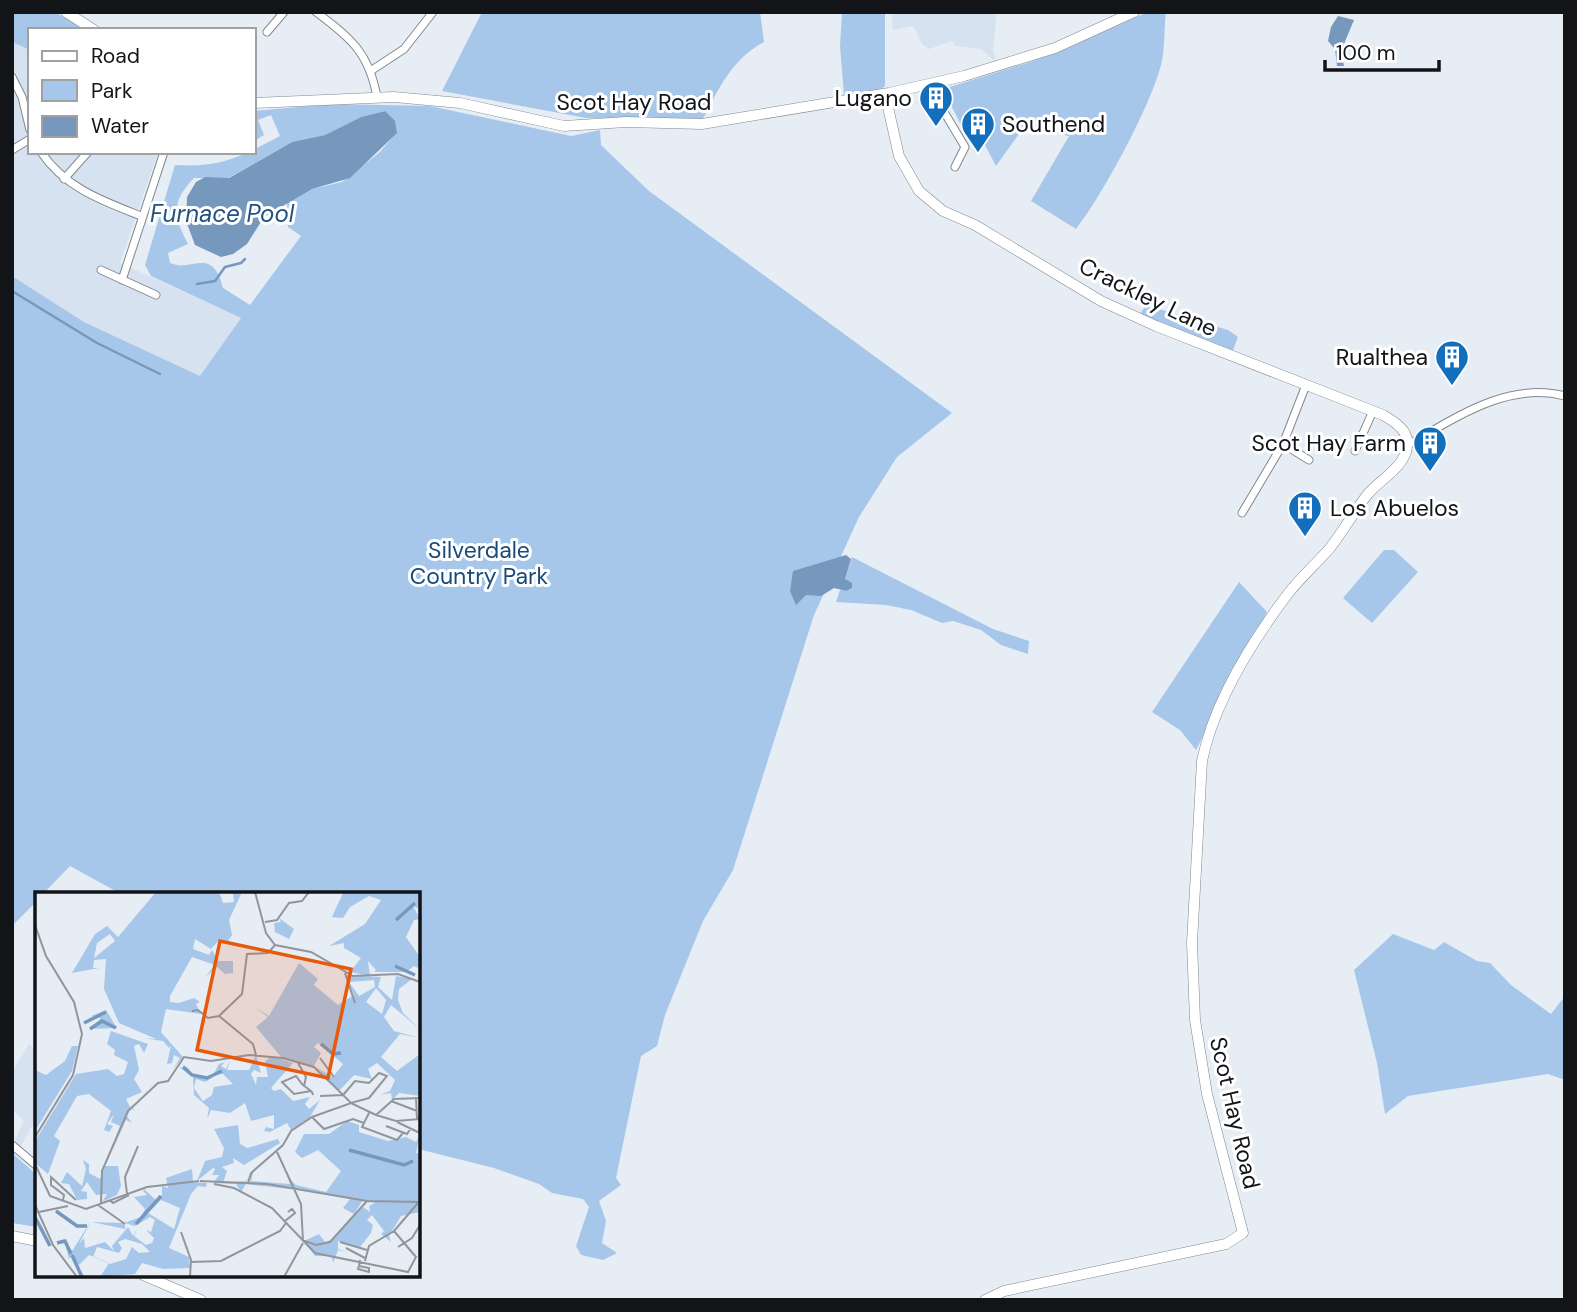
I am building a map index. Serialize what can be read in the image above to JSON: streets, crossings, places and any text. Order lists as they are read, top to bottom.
{
  "streets": {
    "street": ["Scot Hay Road", "Crackley Lane"]
  },
  "crossings": [
    ["Scot Hay Road", "Crackley Lane"]
  ],
  "water": ["Furnace Pool"],
  "parks": ["Silverdale Country Park"],
  "places": {
    "building": [
      "Lugano",
      "Southend",
      "Rualthea",
      "Scot Hay Farm",
      "Los Abuelos"
    ]
  },
  "legend": ["Road", "Park", "Water"],
  "scale_bar": "100 m"
}
